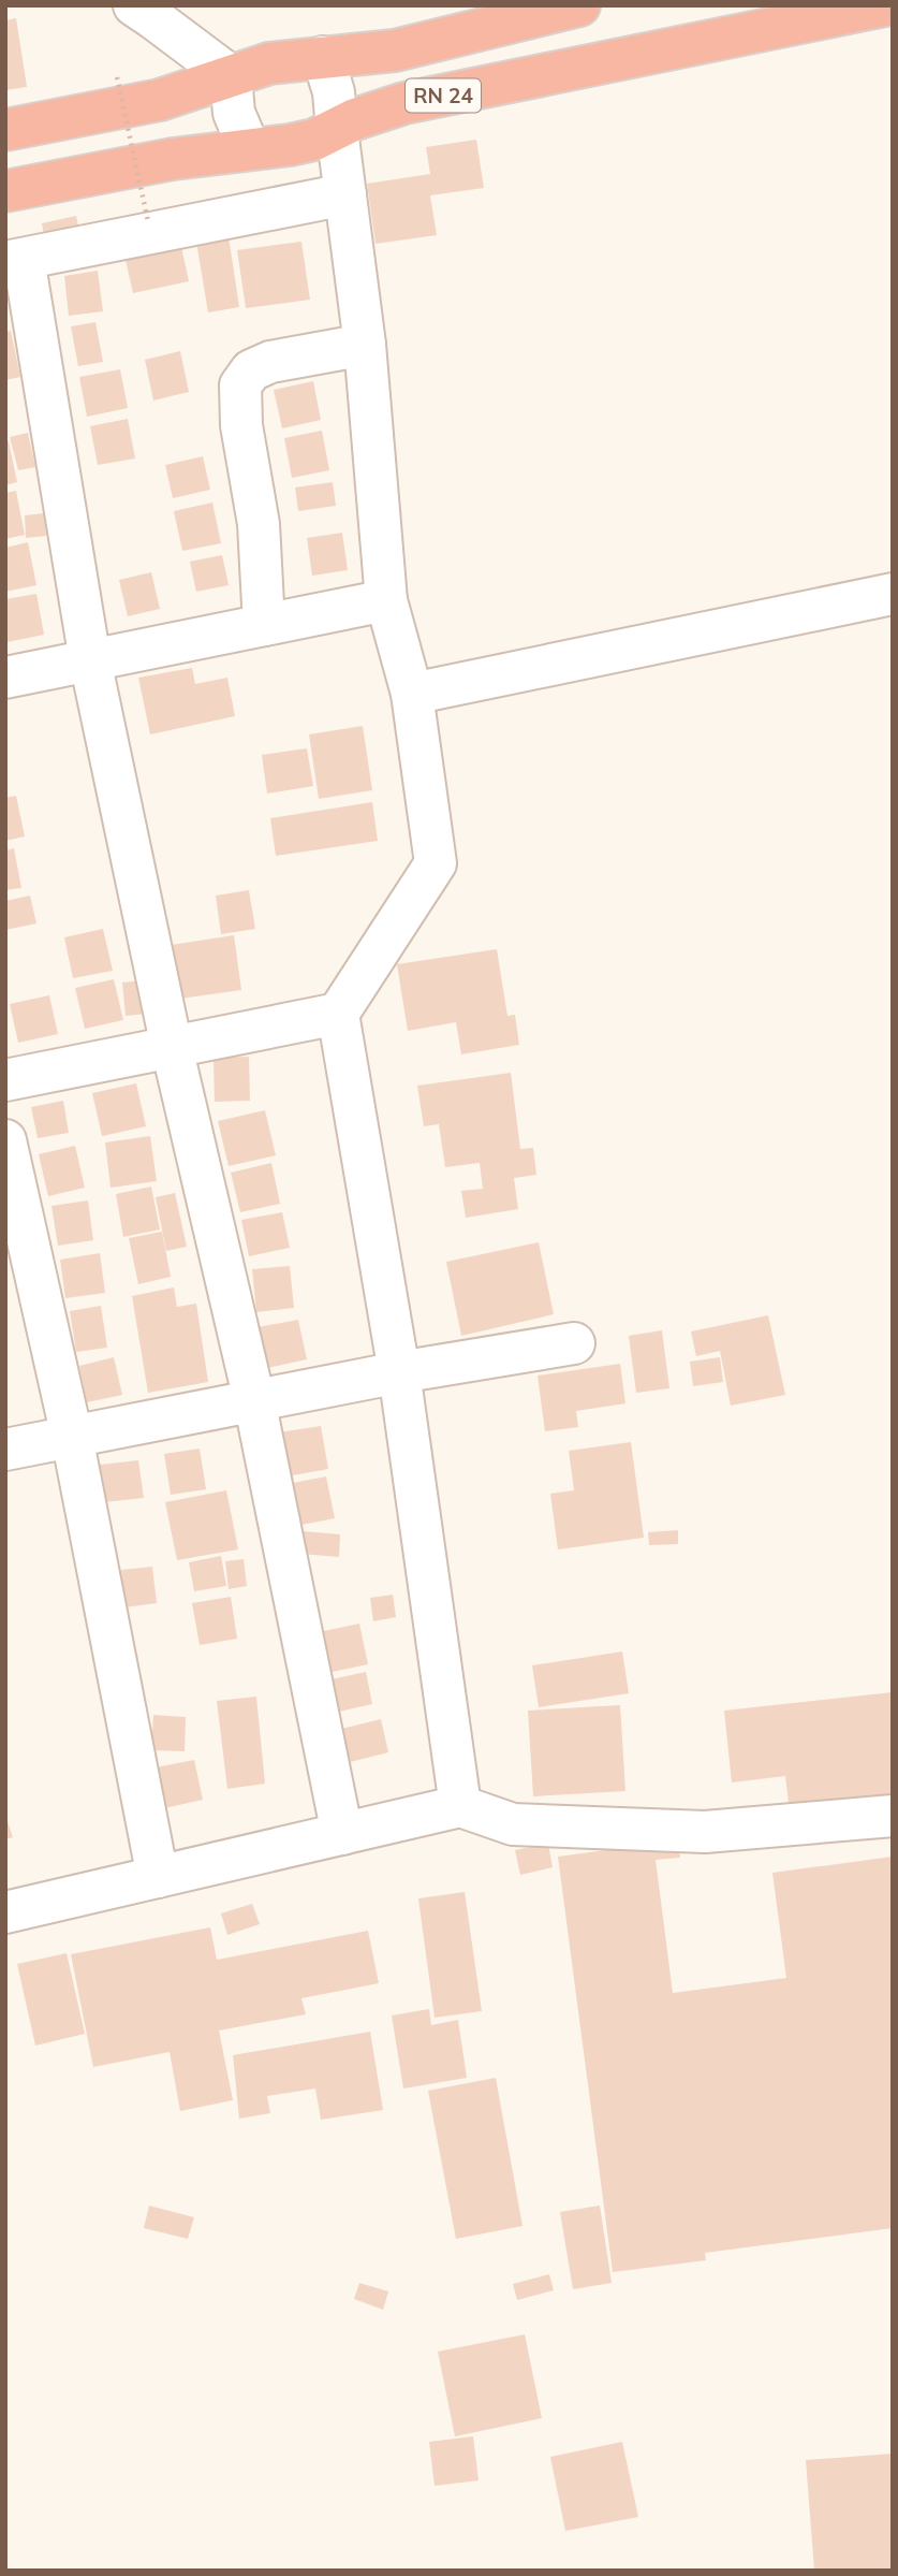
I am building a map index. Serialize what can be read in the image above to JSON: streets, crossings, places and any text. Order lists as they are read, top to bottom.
{
  "streets": {
    "highway": ["RN 24"]
  }
}
